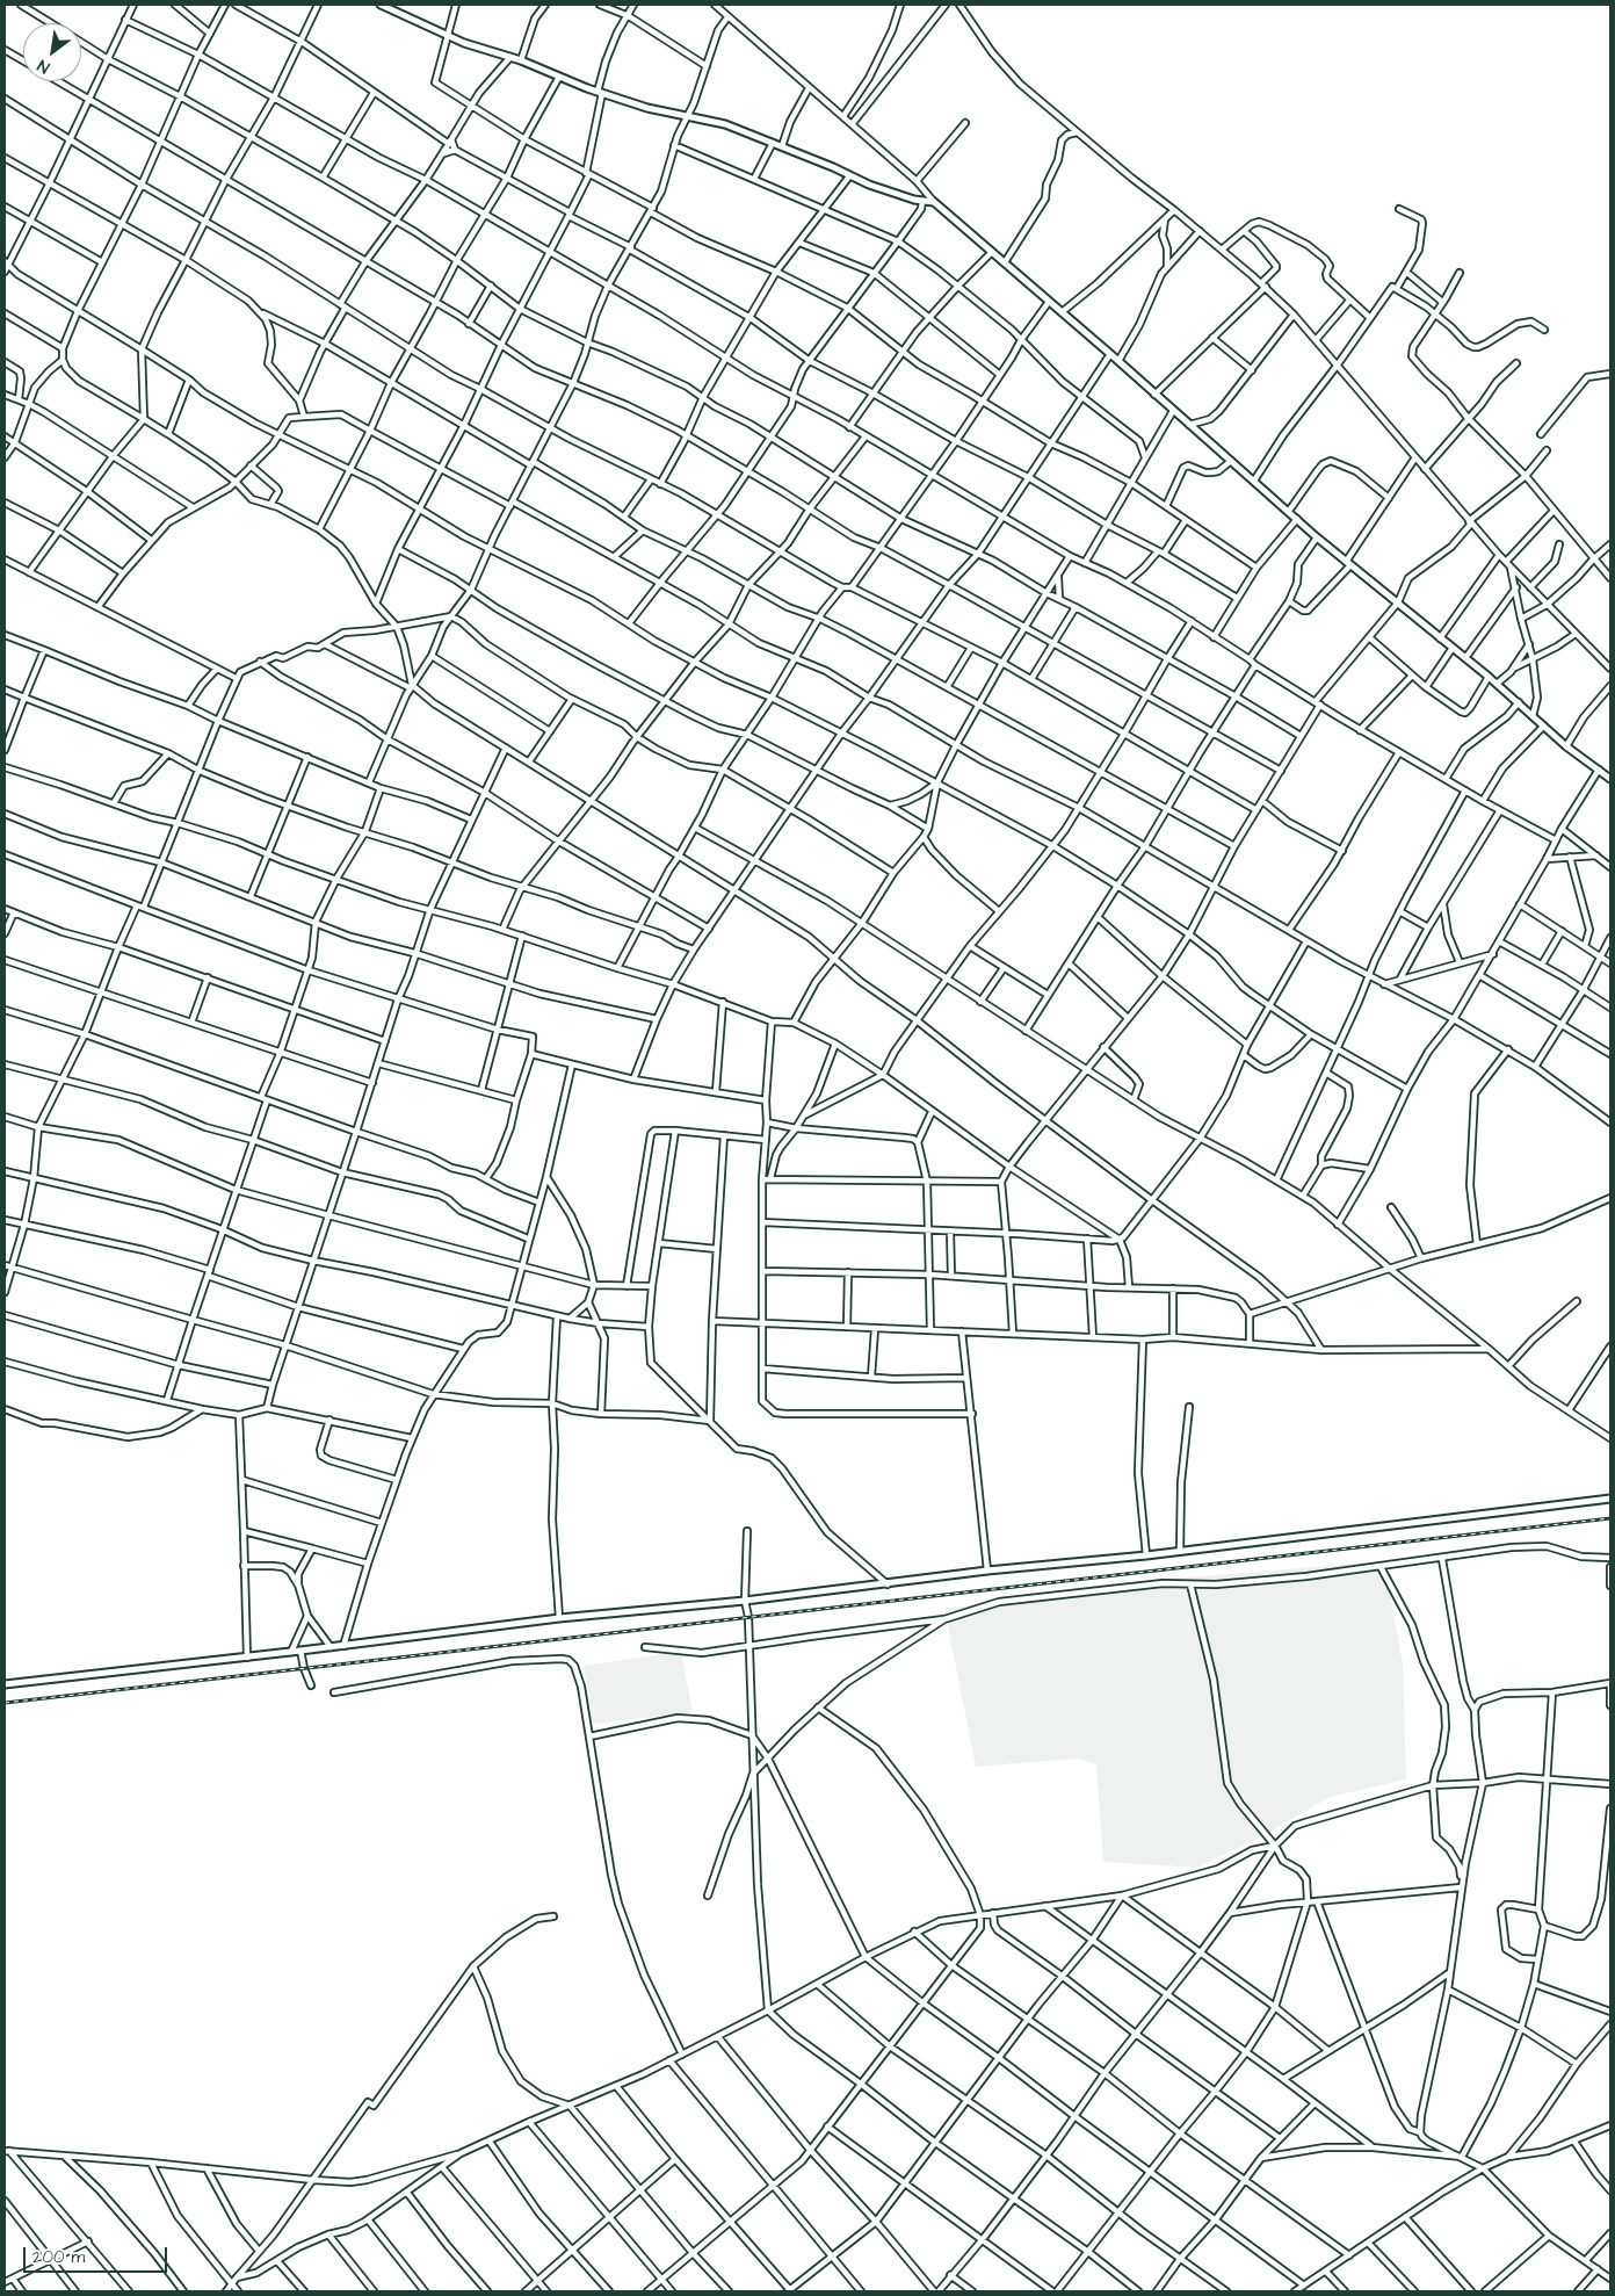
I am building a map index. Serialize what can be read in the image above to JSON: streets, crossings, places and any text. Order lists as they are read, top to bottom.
{
  "scale_bar": "200 m",
  "north": "bottom left"
}
